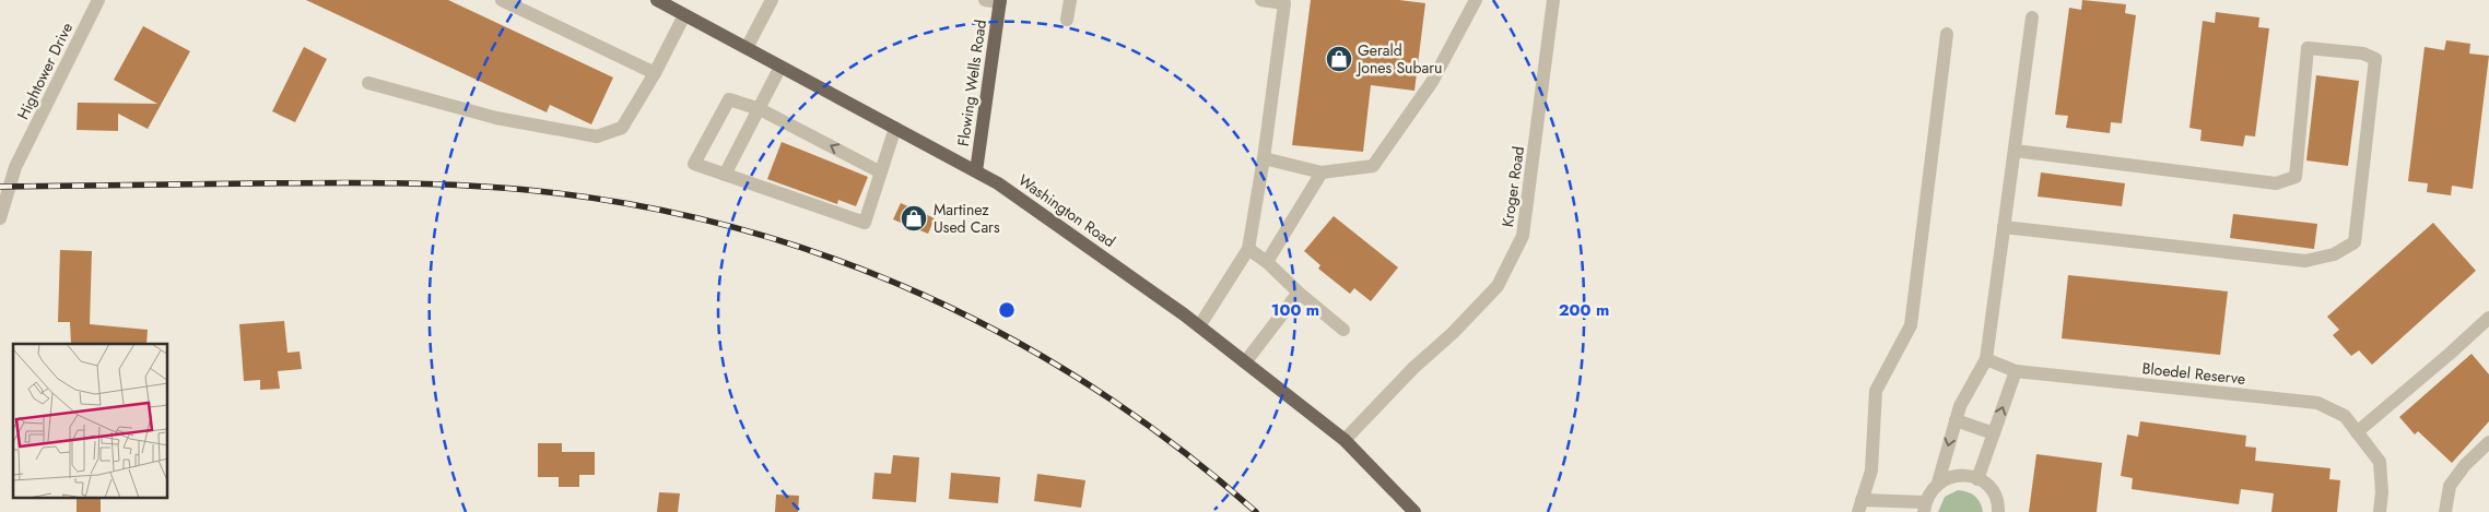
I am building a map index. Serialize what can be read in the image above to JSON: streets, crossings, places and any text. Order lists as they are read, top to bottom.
{
  "streets": {
    "main road": ["Flowing Wells Road", "Washington Road"],
    "street": ["Hightower Drive", "Kroger Road", "Bloedel Reserve"]
  },
  "crossings": [
    ["Flowing Wells Road", "Washington Road"],
    ["Kroger Road", "Washington Road"]
  ],
  "places": {
    "shop": ["Gerald Jones Subaru", "Martinez Used Cars"]
  },
  "rings": ["100 m", "200 m"]
}
